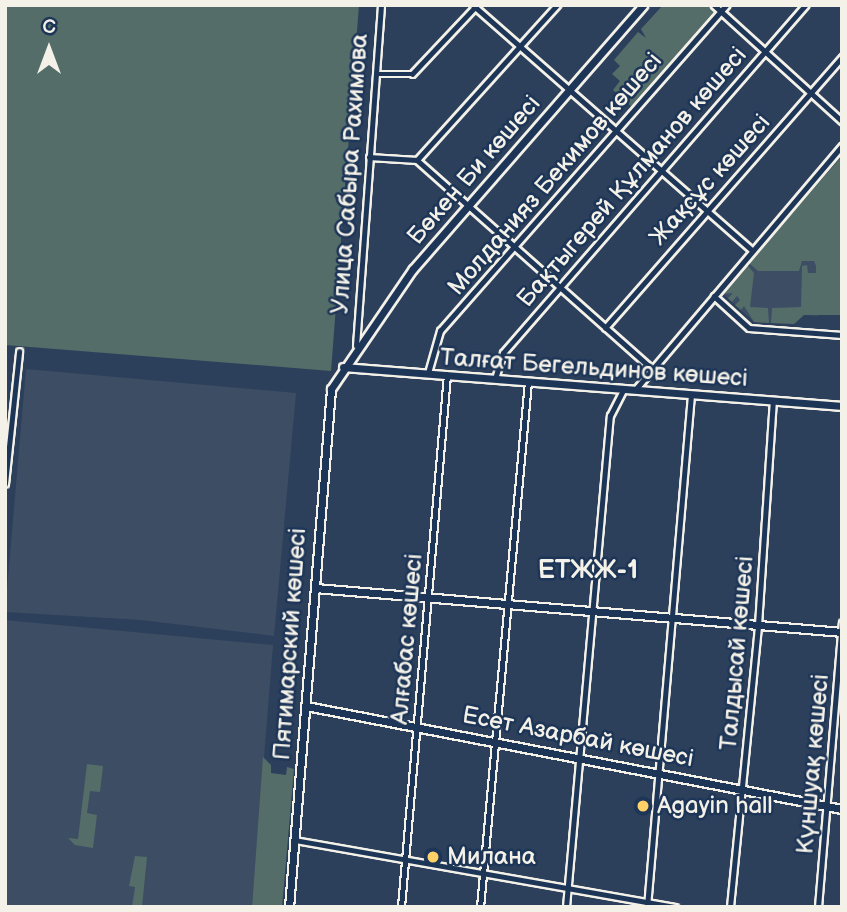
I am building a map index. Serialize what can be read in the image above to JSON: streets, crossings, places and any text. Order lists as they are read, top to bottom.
{
  "streets": {
    "street": [
      "Бөкен Би көшесі",
      "Улица Сабыра Рахимова",
      "Молданияз Бекимов көшесі",
      "Бақтыгерей Құлманов көшесі",
      "Жақсұс көшесі",
      "Талғат Бегельдинов көшесі",
      "Алғабас көшесі",
      "Пятимарский көшесі",
      "Талдысай көшесі",
      "Есет Азарбай көшесі",
      "Күншуақ көшесі"
    ]
  },
  "crossings": [
    ["Бөкен Би көшесі", "Улица Сабыра Рахимова"],
    ["Бөкен Би көшесі", "Талғат Бегельдинов көшесі"],
    ["Бөкен Би көшесі", "Пятимарский көшесі"],
    ["Молданияз Бекимов көшесі", "Талғат Бегельдинов көшесі"],
    ["Бақтыгерей Құлманов көшесі", "Талғат Бегельдинов көшесі"],
    ["Талғат Бегельдинов көшесі", "Алғабас көшесі"],
    ["Талғат Бегельдинов көшесі", "Талдысай көшесі"],
    ["Алғабас көшесі", "Есет Азарбай көшесі"],
    ["Пятимарский көшесі", "Есет Азарбай көшесі"],
    ["Талдысай көшесі", "Есет Азарбай көшесі"],
    ["Есет Азарбай көшесі", "Күншуақ көшесі"]
  ],
  "districts": ["ЕТЖЖ-1"],
  "places": ["Agayin hall", "Милана"],
  "north": "top"
}
